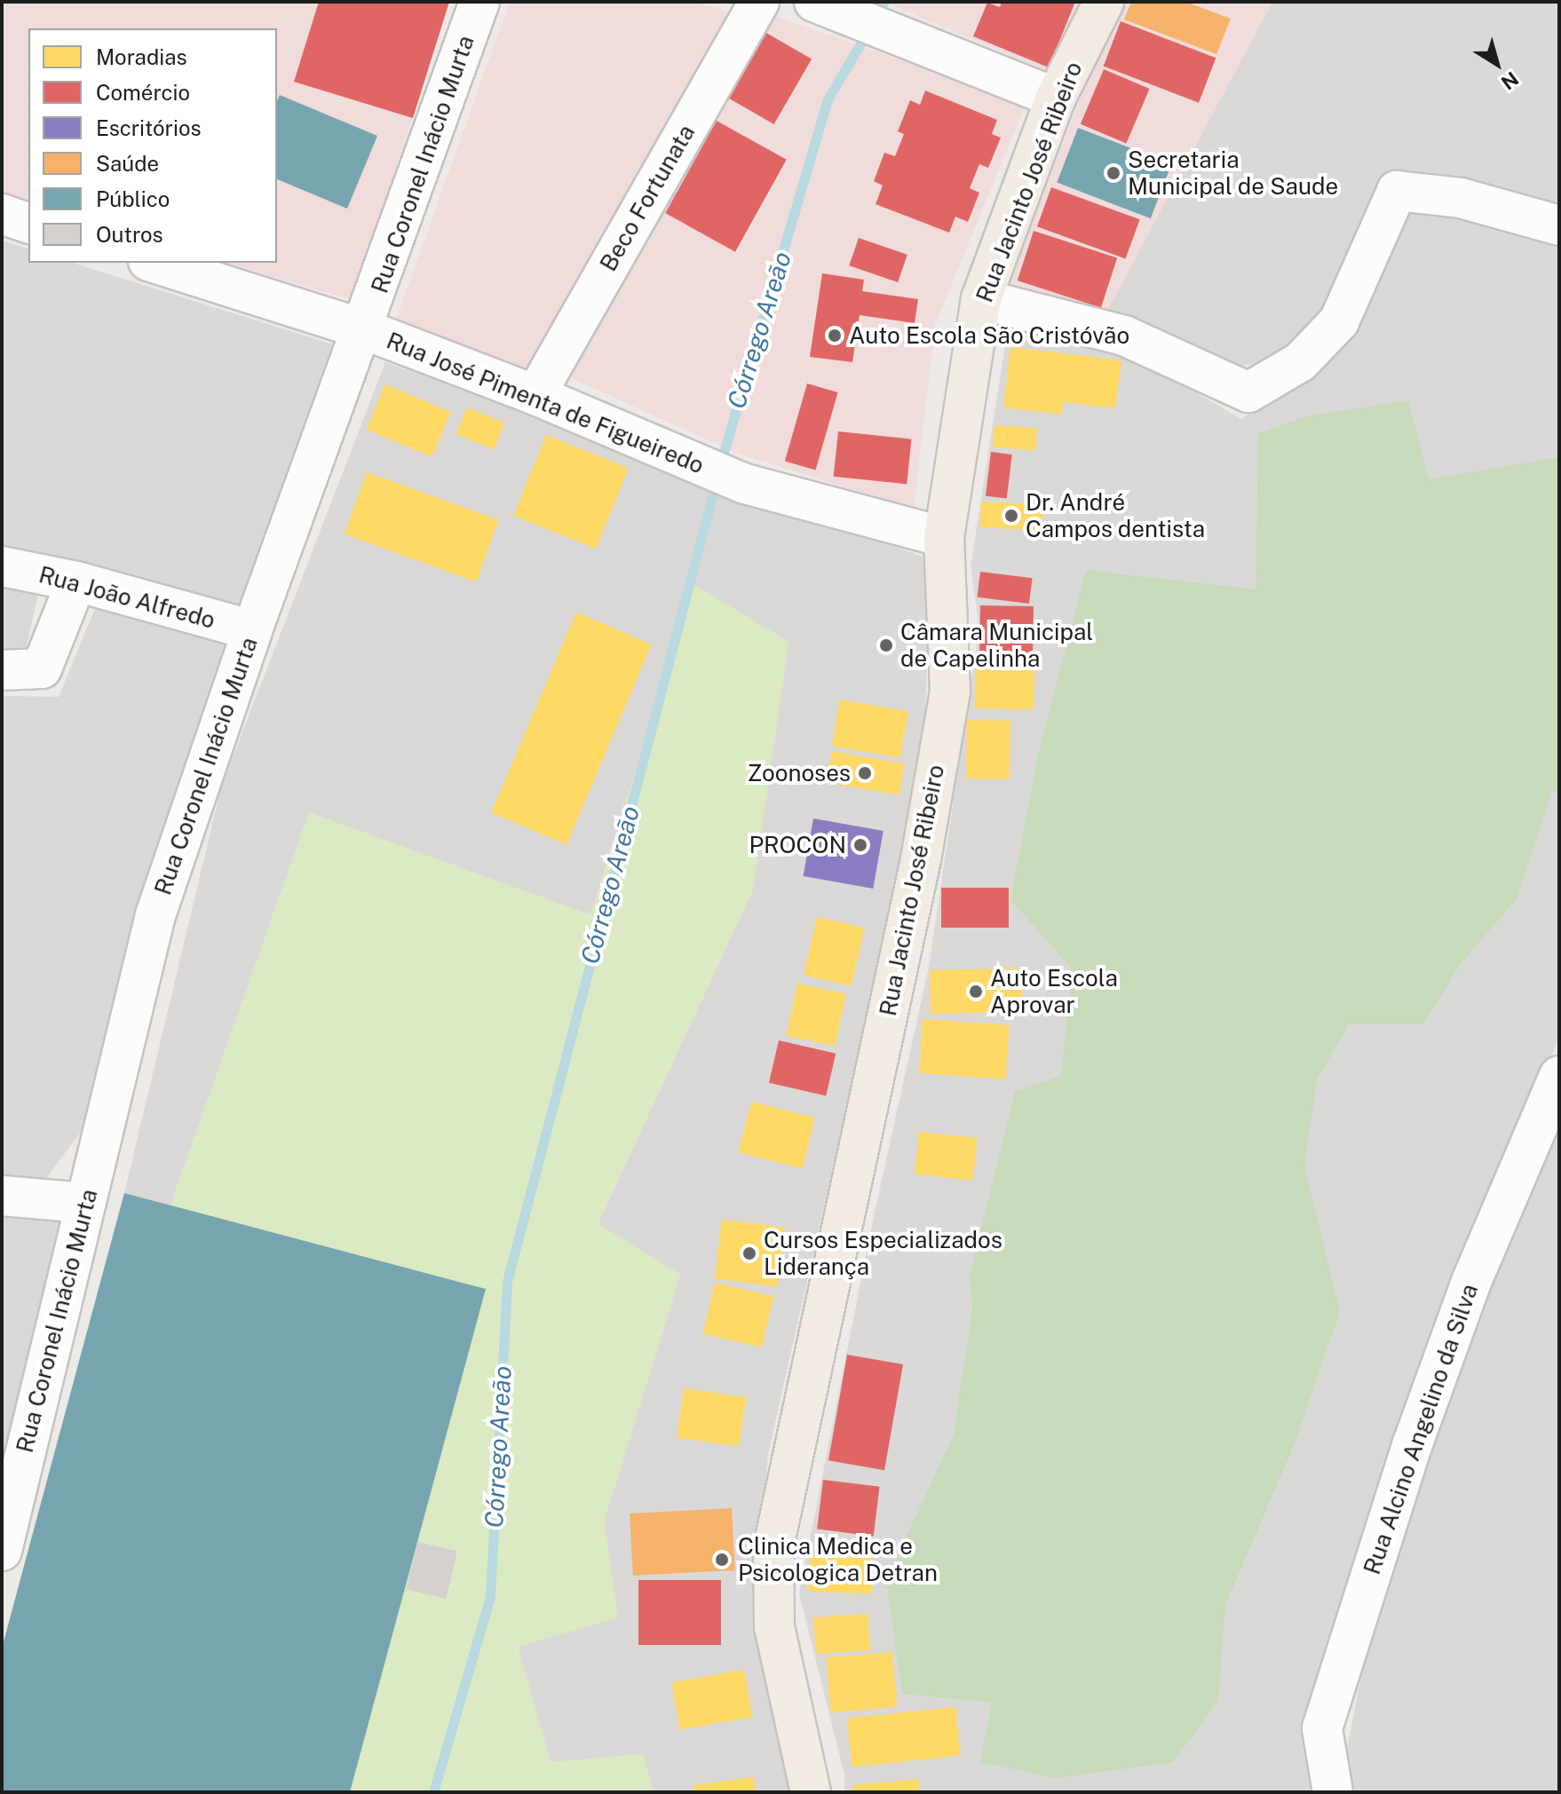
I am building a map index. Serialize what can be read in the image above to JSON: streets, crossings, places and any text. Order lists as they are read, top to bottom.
{
  "streets": {
    "main road": ["Rua Jacinto José Ribeiro"],
    "street": [
      "Rua Coronel Inácio Murta",
      "Beco Fortunata",
      "Rua José Pimenta de Figueiredo",
      "Rua João Alfredo",
      "Rua Alcino Angelino da Silva"
    ]
  },
  "crossings": [
    ["Rua Coronel Inácio Murta", "Rua José Pimenta de Figueiredo"],
    ["Rua Coronel Inácio Murta", "Rua João Alfredo"],
    ["Rua Jacinto José Ribeiro", "Rua José Pimenta de Figueiredo"],
    ["Beco Fortunata", "Rua José Pimenta de Figueiredo"]
  ],
  "water": ["Córrego Areão"],
  "places": [
    "Secretaria Municipal de Saude",
    "Auto Escola São Cristóvão",
    "Dr. André Campos dentista",
    "Câmara Municipal de Capelinha",
    "Zoonoses",
    "PROCON",
    "Auto Escola Aprovar",
    "Cursos Especializados Liderança",
    "Clinica Medica e Psicologica Detran"
  ],
  "legend": [
    "Moradias",
    "Comércio",
    "Escritórios",
    "Saúde",
    "Público",
    "Outros"
  ],
  "north": "bottom right"
}
